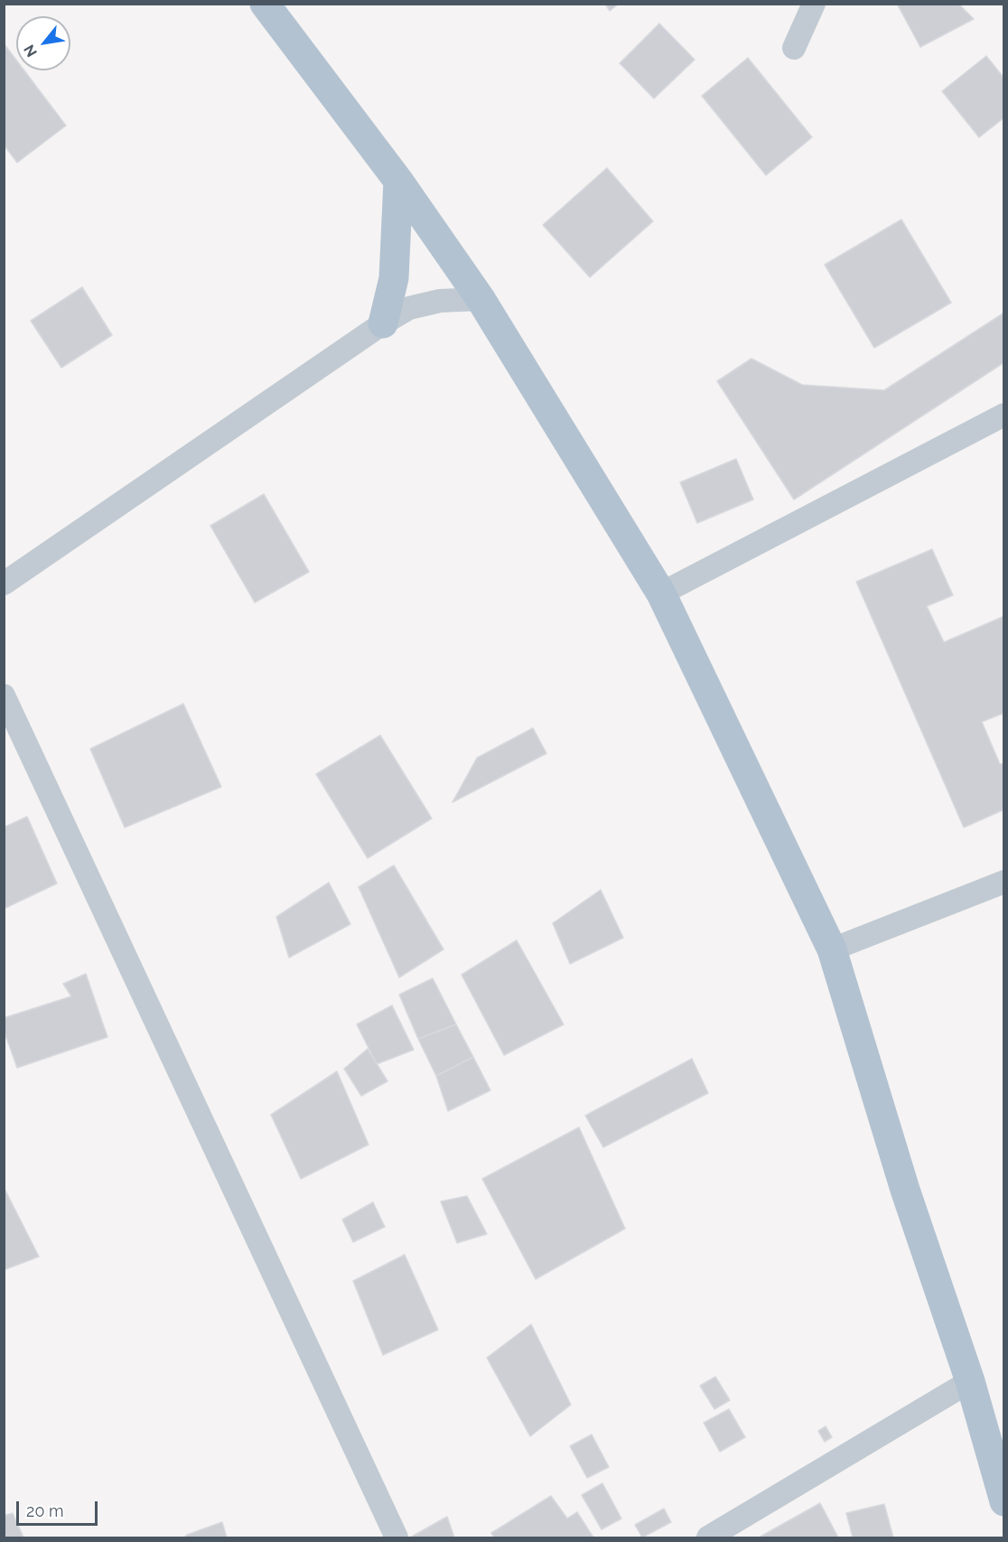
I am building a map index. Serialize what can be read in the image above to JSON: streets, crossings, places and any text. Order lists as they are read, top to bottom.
{
  "scale_bar": "20 m",
  "north": "bottom left"
}
